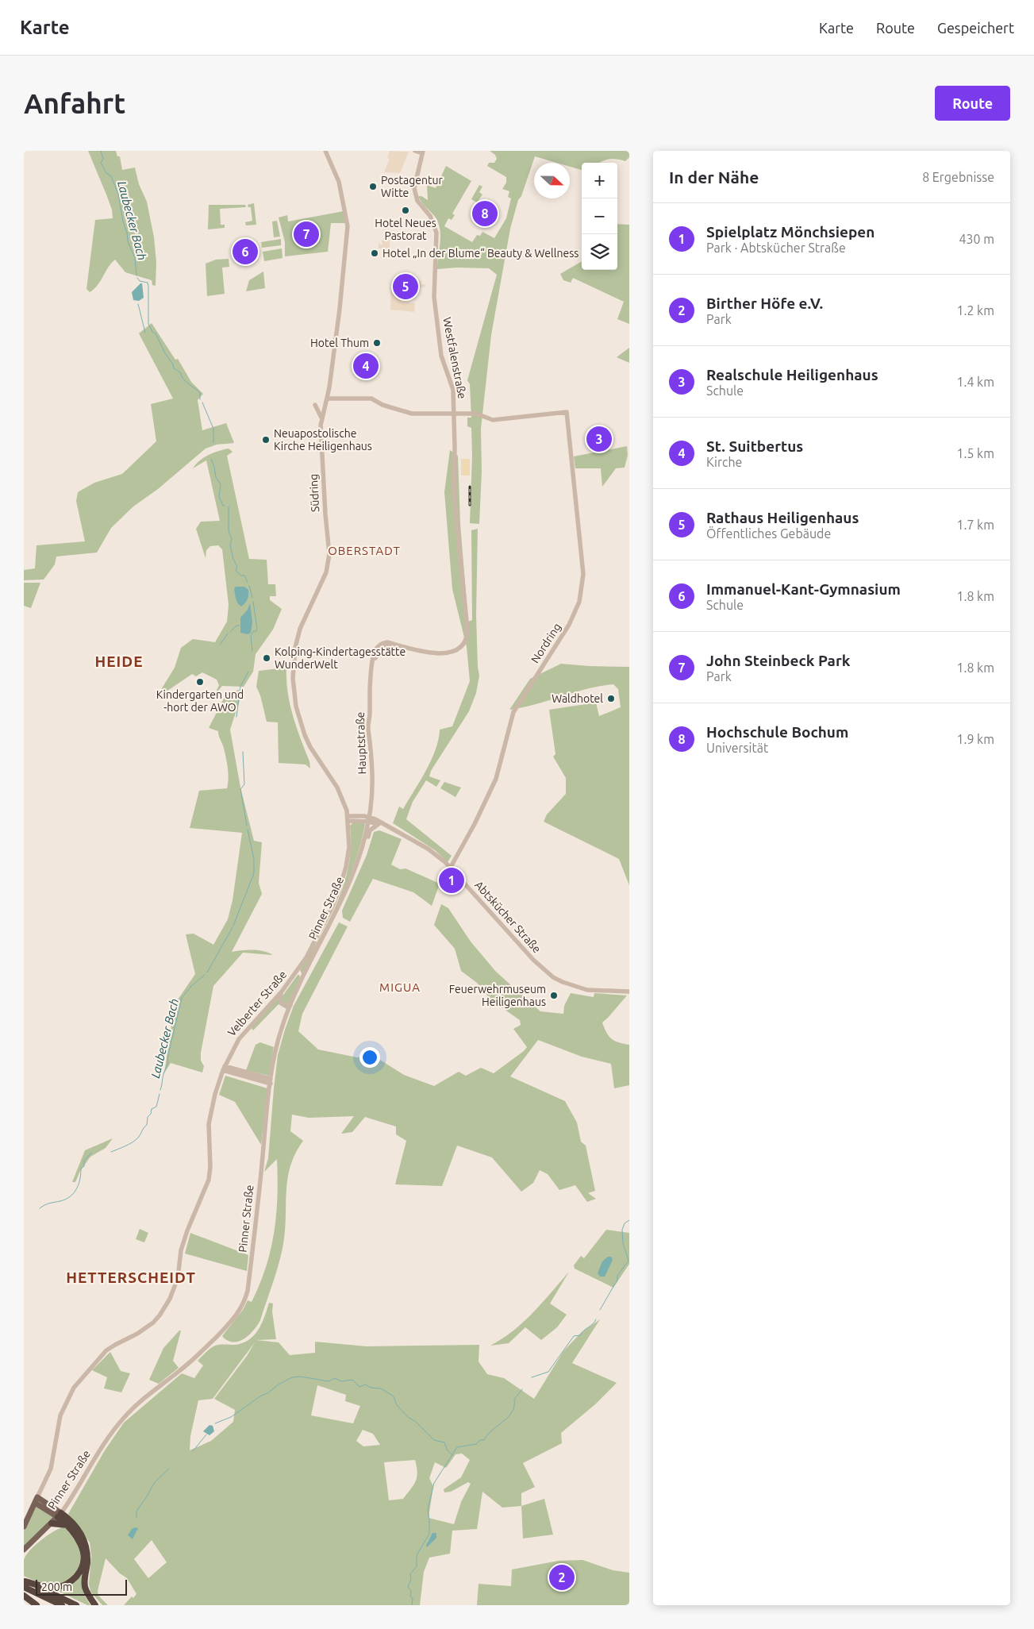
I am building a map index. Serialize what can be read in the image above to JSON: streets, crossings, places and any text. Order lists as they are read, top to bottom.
{
  "streets": {
    "main road": ["Pinner Straße", "Velberter Straße"],
    "street": [
      "Westfalenstraße",
      "Südring",
      "Nordring",
      "Hauptstraße",
      "Abtskücher Straße"
    ]
  },
  "crossings": [
    ["Westfalenstraße", "Nordring"],
    ["Westfalenstraße", "Hauptstraße"],
    ["Südring", "Abtskücher Straße"],
    ["Südring", "Velberter Straße"],
    ["Nordring", "Abtskücher Straße"],
    ["Hauptstraße", "Pinner Straße"],
    ["Hauptstraße", "Abtskücher Straße"],
    ["Pinner Straße", "Abtskücher Straße"],
    ["Abtskücher Straße", "Velberter Straße"]
  ],
  "districts": [
    "OBERSTADT",
    "HEIDE",
    "MIGUA",
    "HETTERSCHEIDT"
  ],
  "water": ["Laubecker Bach"],
  "places": [
    "Postagentur Witte",
    "Hotel Neues Pastorat",
    "Hotel „In der Blume“ Beauty & Wellness",
    "Hotel Thum",
    "Neuapostolische Kirche Heiligenhaus",
    "Kolping-Kindertagesstätte WunderWelt",
    "Kindergarten und -hort der AWO",
    "Waldhotel",
    "Feuerwehrmuseum Heiligenhaus"
  ],
  "scale_bar": "200 m",
  "north": "right",
  "page": {
    "header": "Karte",
    "nav": ["Karte", "Route", "Gespeichert"],
    "buttons": "Route",
    "title": "Anfahrt",
    "heading": ["In der Nähe", "8 Ergebnisse"],
    "map_buttons": ["+", "−"],
    "pins": [
      "8",
      "7",
      "6",
      "5",
      "4",
      "3",
      "1",
      "2"
    ],
    "list": [
      {
        "mark": "1",
        "name": "Spielplatz Mönchsiepen",
        "note": "Park · Abtskücher Straße",
        "value": "430 m"
      },
      {
        "mark": "2",
        "name": "Birther Höfe e.V.",
        "note": "Park",
        "value": "1.2 km"
      },
      {
        "mark": "3",
        "name": "Realschule Heiligenhaus",
        "note": "Schule",
        "value": "1.4 km"
      },
      {
        "mark": "4",
        "name": "St. Suitbertus",
        "note": "Kirche",
        "value": "1.5 km"
      },
      {
        "mark": "5",
        "name": "Rathaus Heiligenhaus",
        "note": "Öffentliches Gebäude",
        "value": "1.7 km"
      },
      {
        "mark": "6",
        "name": "Immanuel-Kant-Gymnasium",
        "note": "Schule",
        "value": "1.8 km"
      },
      {
        "mark": "7",
        "name": "John Steinbeck Park",
        "note": "Park",
        "value": "1.8 km"
      },
      {
        "mark": "8",
        "name": "Hochschule Bochum",
        "note": "Universität",
        "value": "1.9 km"
      }
    ],
    "scale": "200 m"
  }
}
